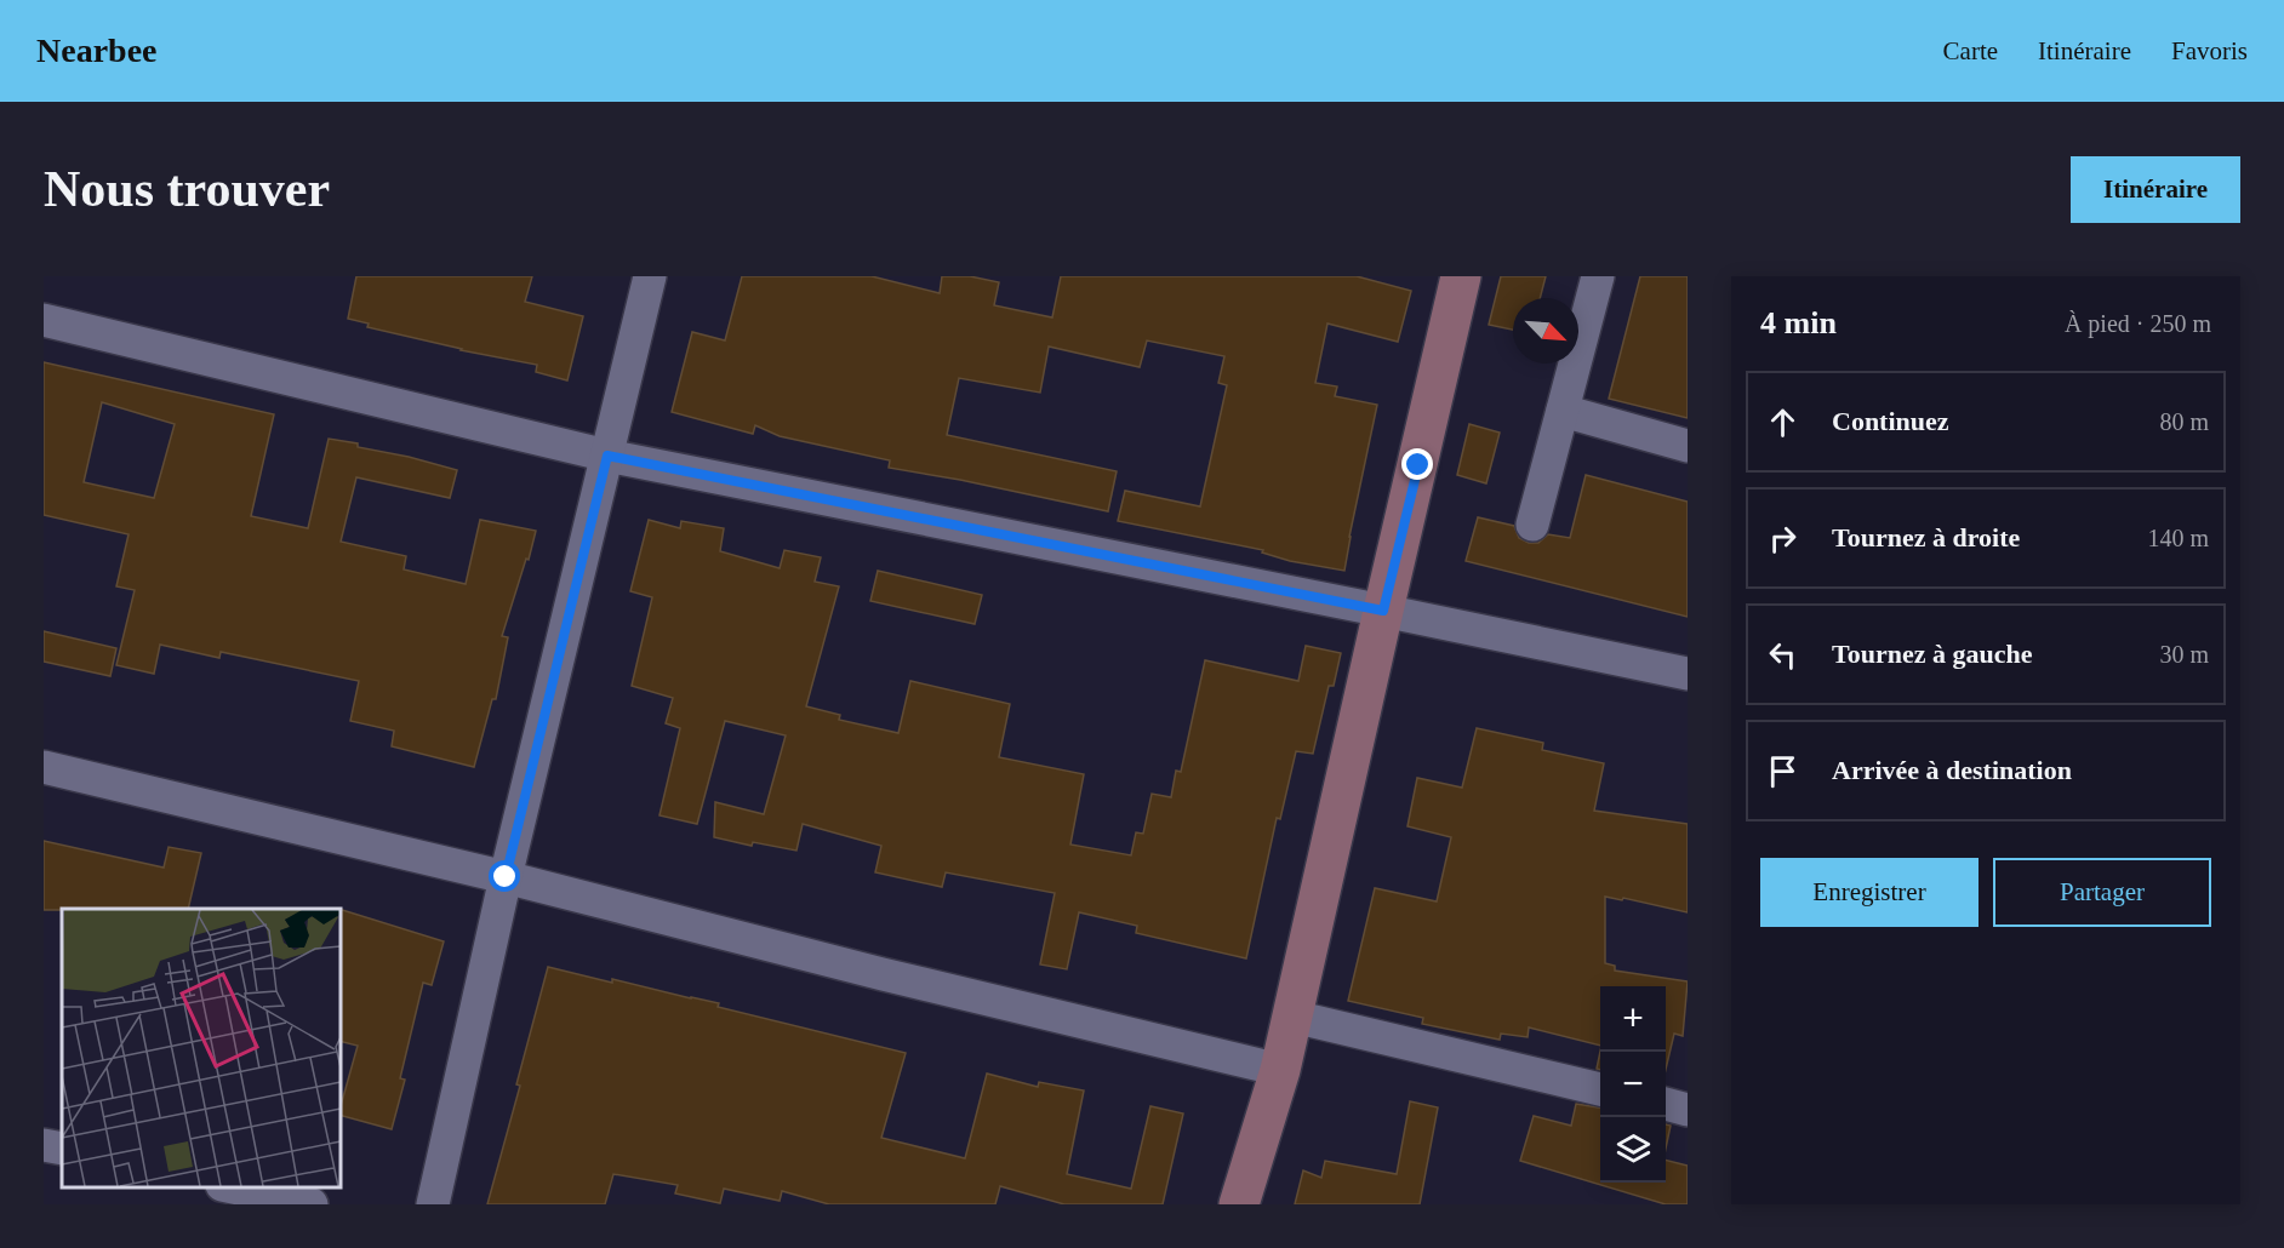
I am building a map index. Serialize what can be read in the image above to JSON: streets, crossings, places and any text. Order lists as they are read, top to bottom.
{
  "north": "bottom right",
  "page": {
    "header": "Nearbee",
    "nav": ["Carte", "Itinéraire", "Favoris"],
    "buttons": [
      "Itinéraire",
      ["Enregistrer", "Partager"]
    ],
    "title": "Nous trouver",
    "heading": ["4 min", "À pied · 250 m"],
    "list": [
      ["Continuez", "80 m"],
      ["Tournez à droite", "140 m"],
      ["Tournez à gauche", "30 m"],
      "Arrivée à destination"
    ],
    "map_buttons": ["+", "−"]
  }
}
